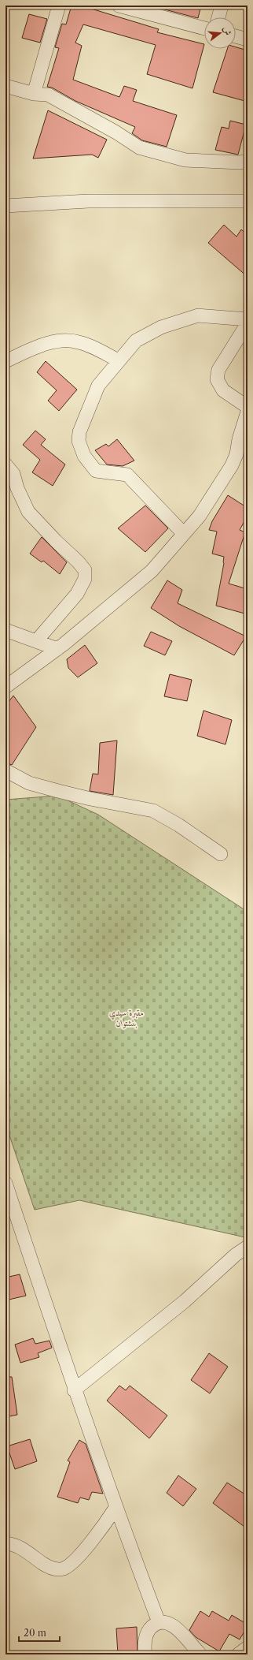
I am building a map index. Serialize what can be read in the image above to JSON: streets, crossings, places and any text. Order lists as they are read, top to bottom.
{
  "parks": ["مقبرة سيدي بنشتوان"],
  "scale_bar": "20 m",
  "north": "right"
}
